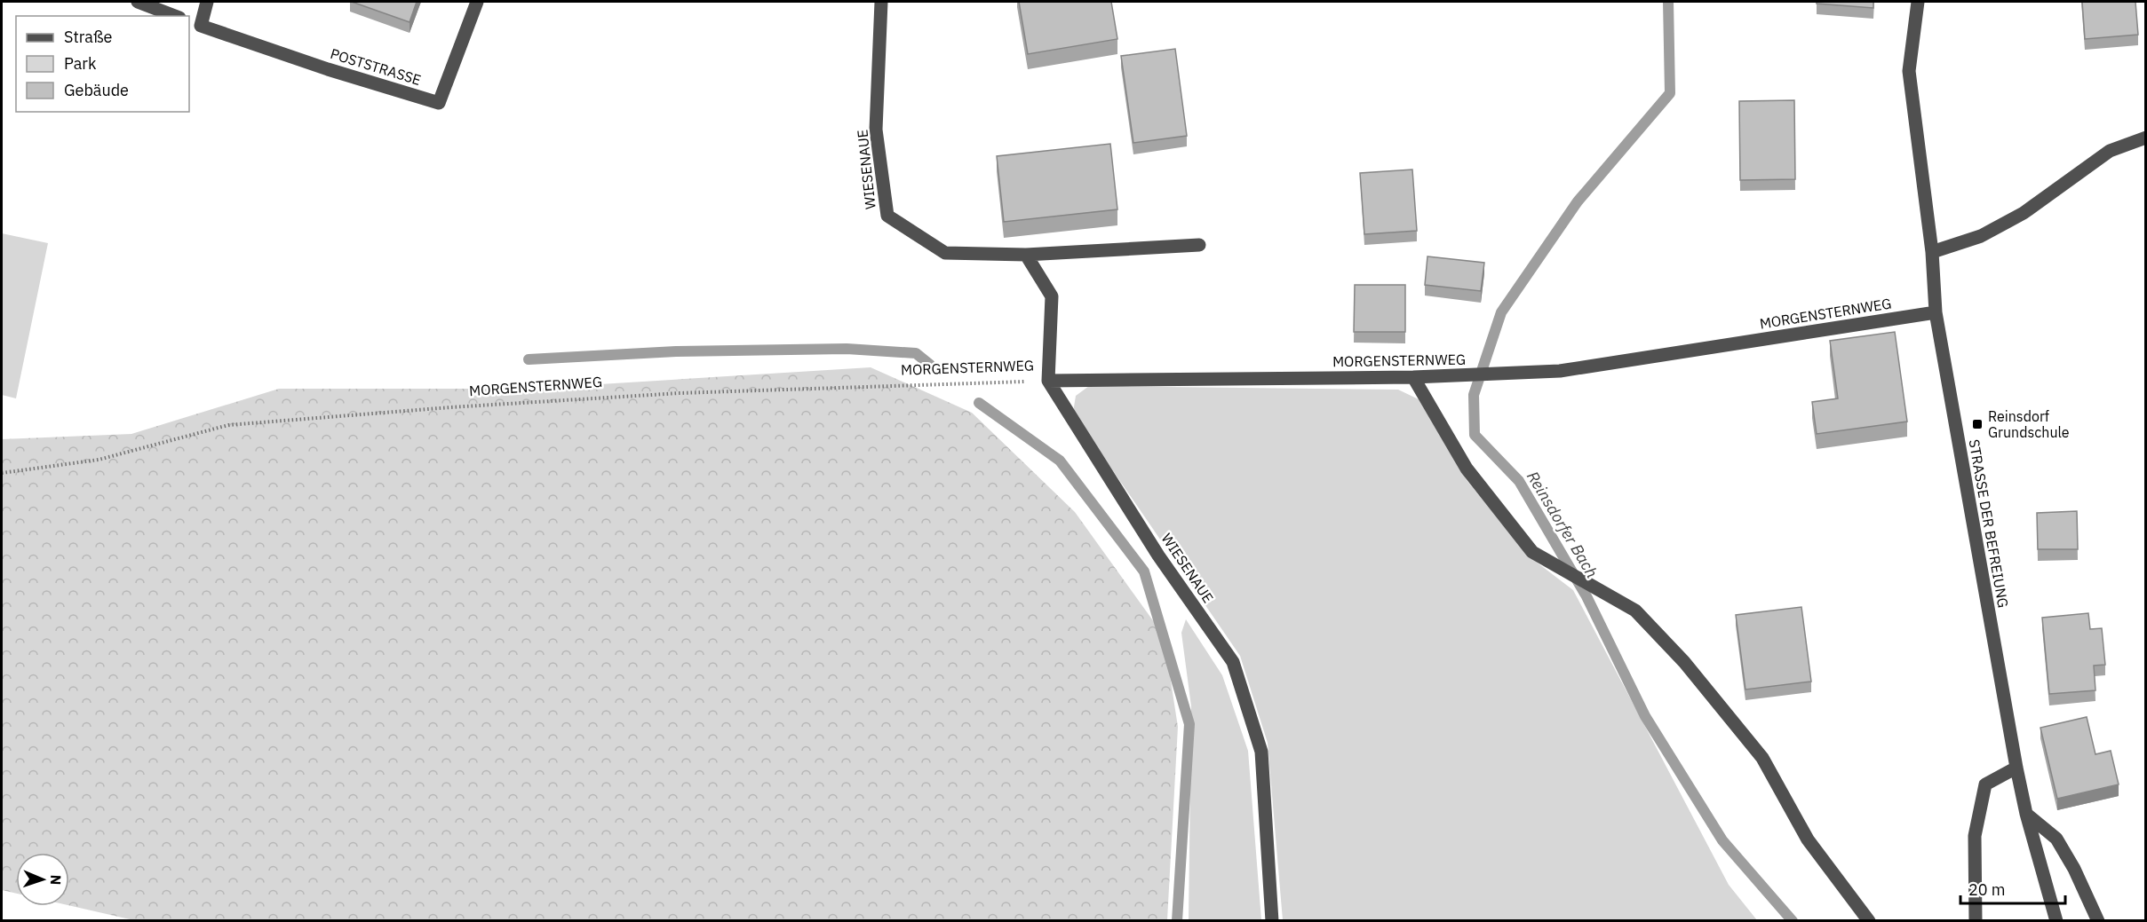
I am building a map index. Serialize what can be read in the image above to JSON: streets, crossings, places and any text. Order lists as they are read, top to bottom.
{
  "streets": {
    "street": [
      "POSTSTRASSE",
      "WIESENAUE",
      "MORGENSTERNWEG",
      "STRASSE DER BEFREIUNG"
    ]
  },
  "crossings": [
    ["WIESENAUE", "MORGENSTERNWEG"],
    ["MORGENSTERNWEG", "STRASSE DER BEFREIUNG"]
  ],
  "water": ["Reinsdorfer Bach"],
  "places": {
    "transit": ["Reinsdorf Grundschule"]
  },
  "legend": ["Straße", "Park", "Gebäude"],
  "scale_bar": "20 m",
  "north": "right"
}
